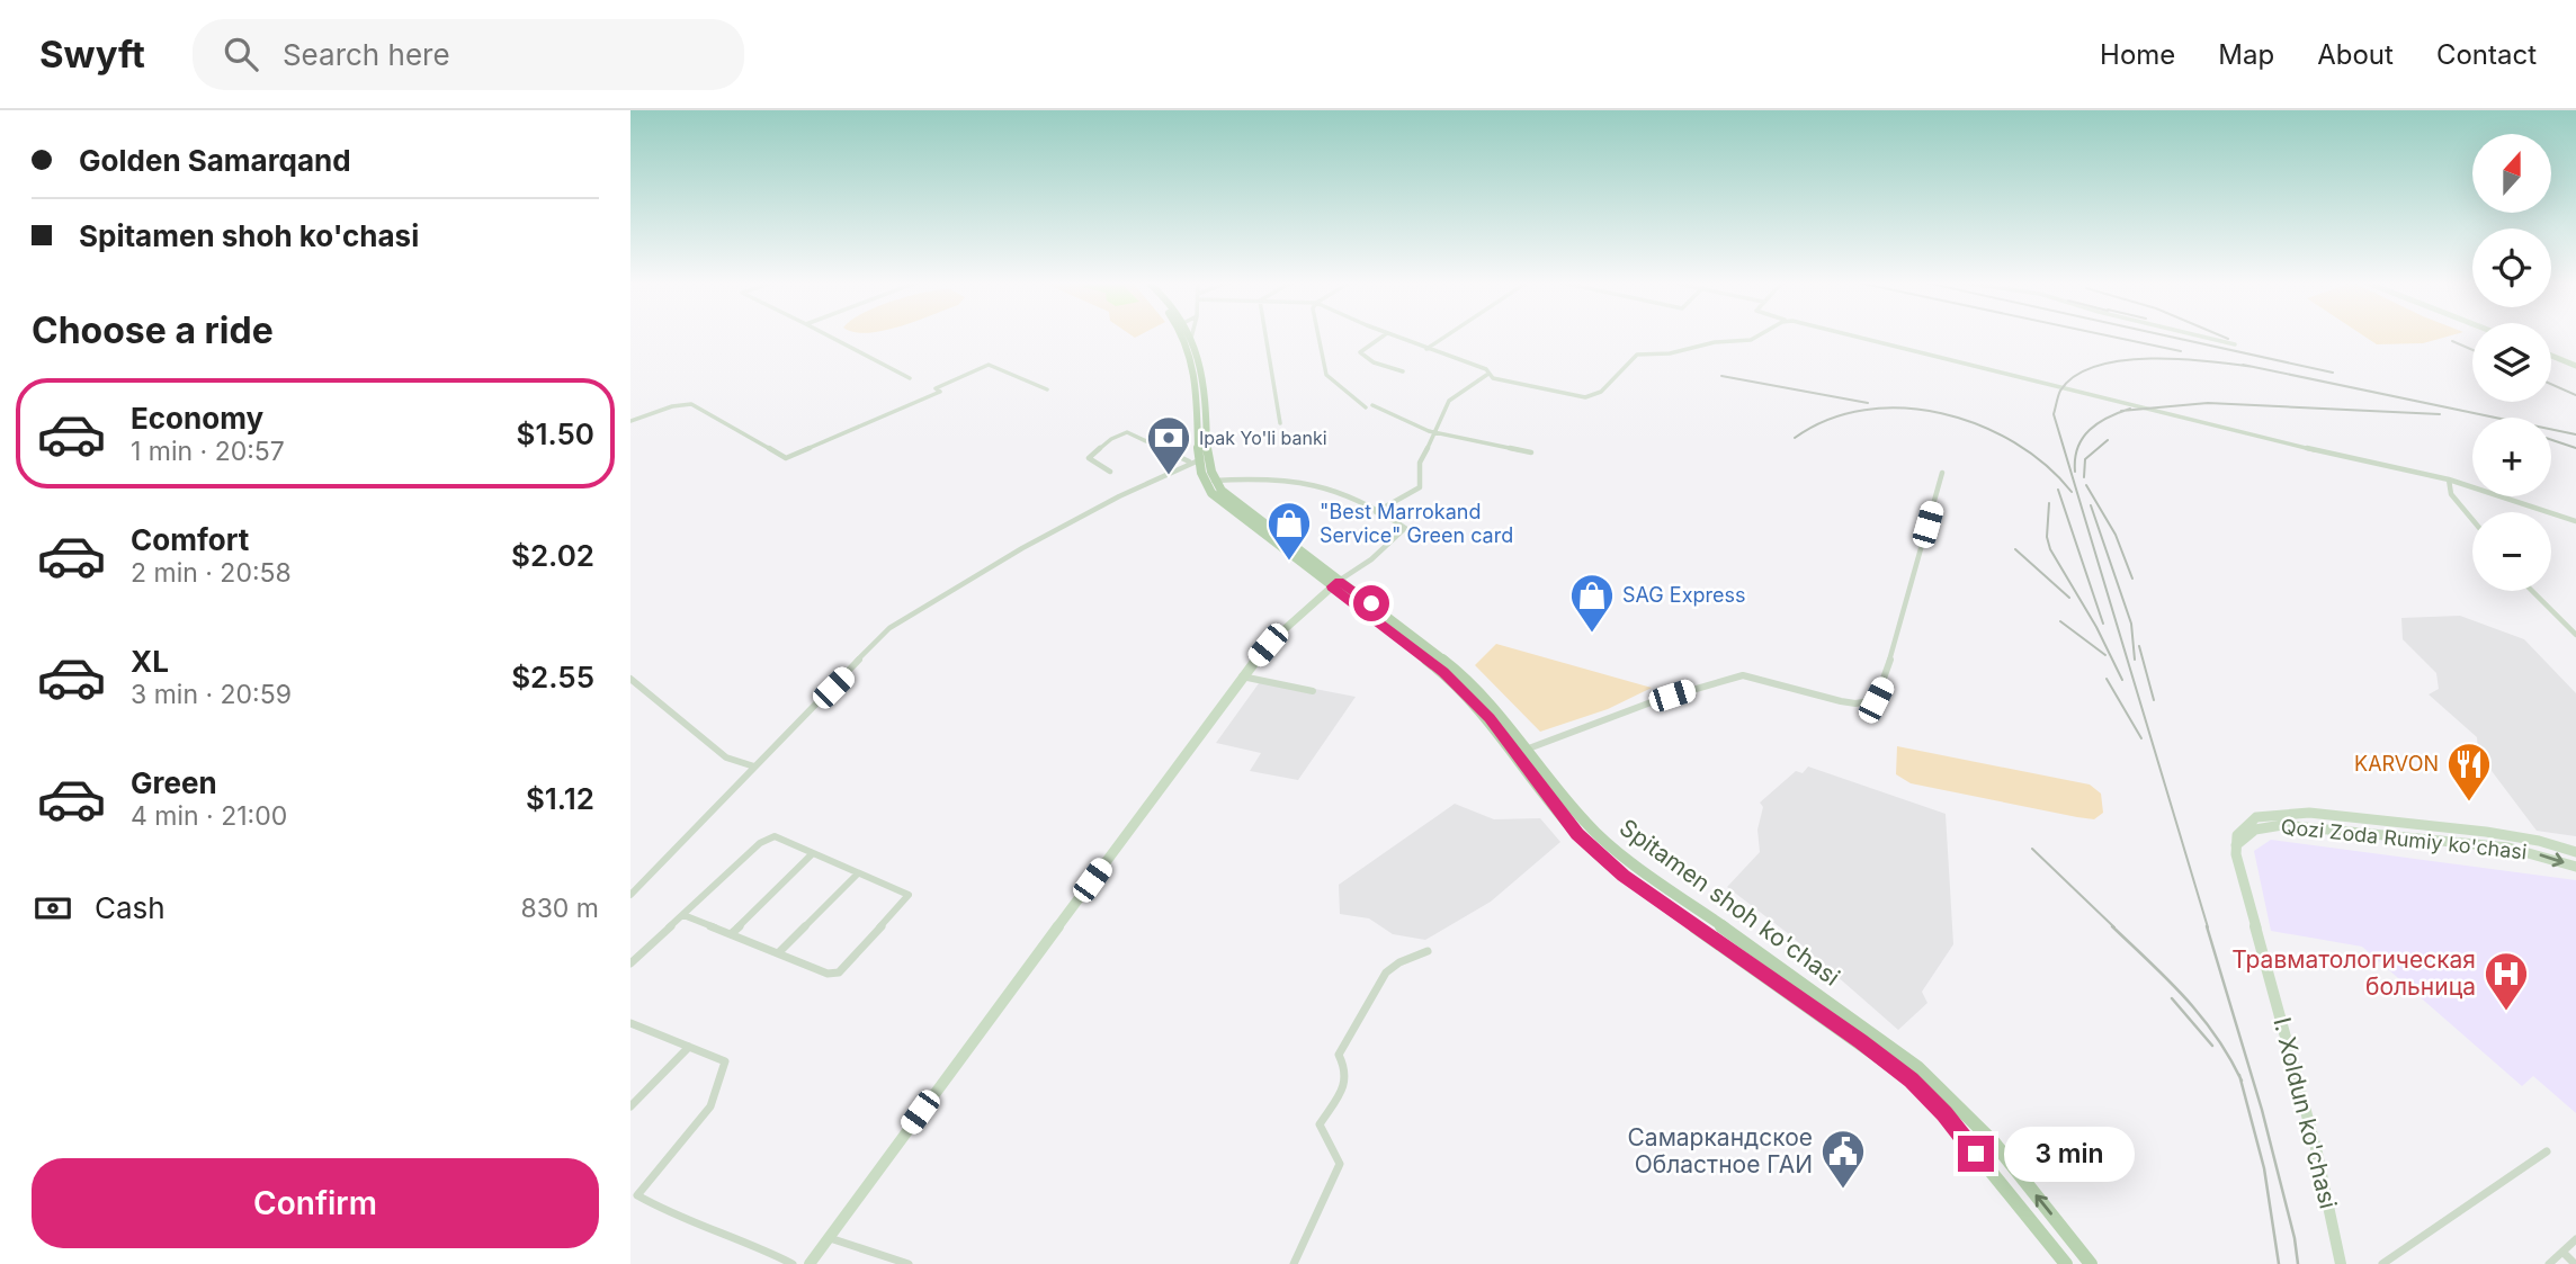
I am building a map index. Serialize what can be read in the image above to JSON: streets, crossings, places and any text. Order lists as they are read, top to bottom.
{
  "streets": {
    "main road": ["Spitamen shoh ko'chasi"],
    "street": ["Qozi Zoda Rumiy ko'chasi", "I. Xoldun ko'chasi"]
  },
  "crossings": [
    ["Qozi Zoda Rumiy ko'chasi", "I. Xoldun ko'chasi"]
  ],
  "places": {
    "bank": ["Ipak Yo'li banki"],
    "shop": ["\"Best Marrokand Service\" Green card", "SAG Express"],
    "restaurant": ["KARVON"],
    "hospital": ["Травматологическая больница"],
    "public building": ["Самаркандское Областное ГАИ"]
  },
  "north": "top",
  "page": {
    "header": "Swyft",
    "search": "Search here",
    "nav": [
      "Home",
      "Map",
      "About",
      "Contact"
    ],
    "banner": ["Golden Samarqand", "Spitamen shoh ko'chasi"],
    "map_buttons": ["+", "−"],
    "heading": "Choose a ride",
    "list": [
      {
        "name": "Economy",
        "note": "1 min · 20:57",
        "value": "$1.50"
      },
      {
        "name": "Comfort",
        "note": "2 min · 20:58",
        "value": "$2.02"
      },
      {
        "name": "XL",
        "note": "3 min · 20:59",
        "value": "$2.55"
      },
      {
        "name": "Green",
        "note": "4 min · 21:00",
        "value": "$1.12"
      }
    ],
    "pay": ["Cash", "830 m"],
    "bubble": "3 min",
    "buttons": "Confirm"
  }
}
